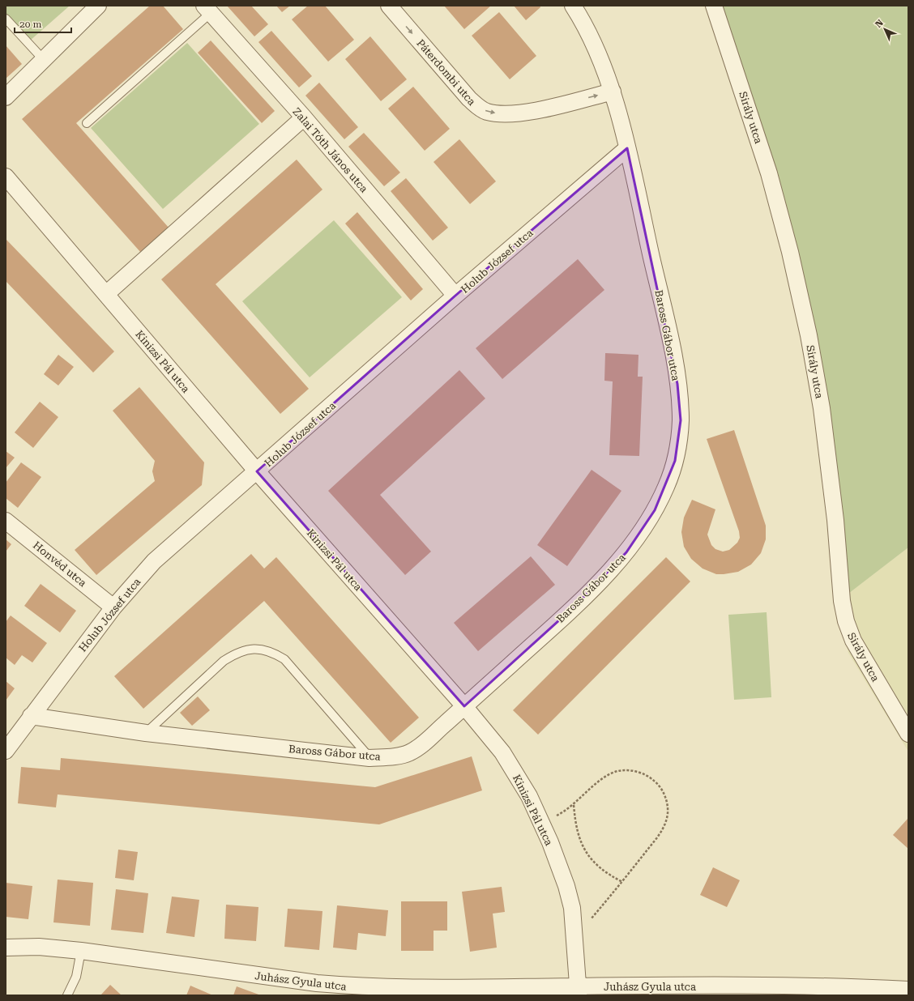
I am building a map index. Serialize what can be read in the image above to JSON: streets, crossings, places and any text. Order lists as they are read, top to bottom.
{
  "streets": {
    "street": [
      "Páterdombi utca",
      "Sirály utca",
      "Zalai Tóth János utca",
      "Holub József utca",
      "Baross Gábor utca",
      "Kinizsi Pál utca",
      "Honvéd utca",
      "Juhász Gyula utca"
    ]
  },
  "crossings": [
    ["Páterdombi utca", "Baross Gábor utca"],
    ["Zalai Tóth János utca", "Holub József utca"],
    ["Holub József utca", "Baross Gábor utca"],
    ["Holub József utca", "Kinizsi Pál utca"],
    ["Holub József utca", "Honvéd utca"],
    ["Baross Gábor utca", "Kinizsi Pál utca"],
    ["Kinizsi Pál utca", "Juhász Gyula utca"]
  ],
  "one_way": ["Páterdombi utca"],
  "scale_bar": "20 m",
  "north": "top left"
}
